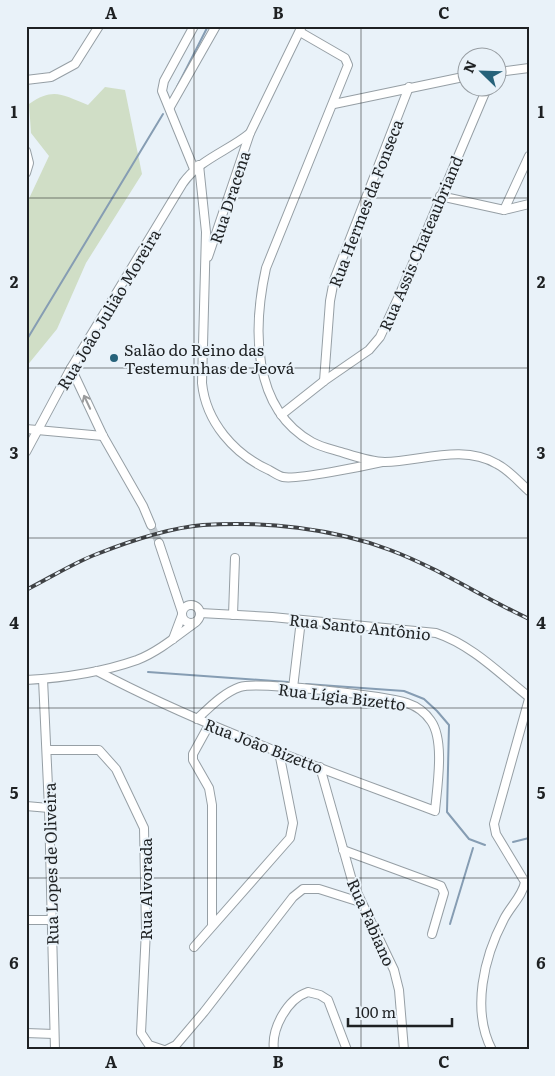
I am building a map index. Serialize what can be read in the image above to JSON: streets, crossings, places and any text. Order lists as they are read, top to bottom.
{
  "streets": {
    "street": [
      "Rua Dracena",
      "Rua Hermes da Fonseca",
      "Rua Assis Chateaubriand",
      "Rua João Julião Moreira",
      "Rua Santo Antônio",
      "Rua Lígia Bizetto",
      "Rua João Bizetto",
      "Rua Lopes de Oliveira",
      "Rua Alvorada",
      "Rua Fabiano"
    ]
  },
  "crossings": [
    ["Rua Dracena", "Rua João Julião Moreira"],
    ["Rua Hermes da Fonseca", "Rua Assis Chateaubriand"],
    ["Rua Lígia Bizetto", "Rua João Bizetto"],
    ["Rua João Bizetto", "Rua Fabiano"],
    ["Rua Lopes de Oliveira", "Rua Alvorada"],
    ["Rua Alvorada", "Rua Fabiano"]
  ],
  "places": ["Salão do Reino das Testemunhas de Jeová"],
  "scale_bar": "100 m",
  "north": "top left",
  "grid": {
    "columns": ["A", "B", "C"],
    "rows": [
      "1",
      "2",
      "3",
      "4",
      "5",
      "6"
    ]
  }
}
